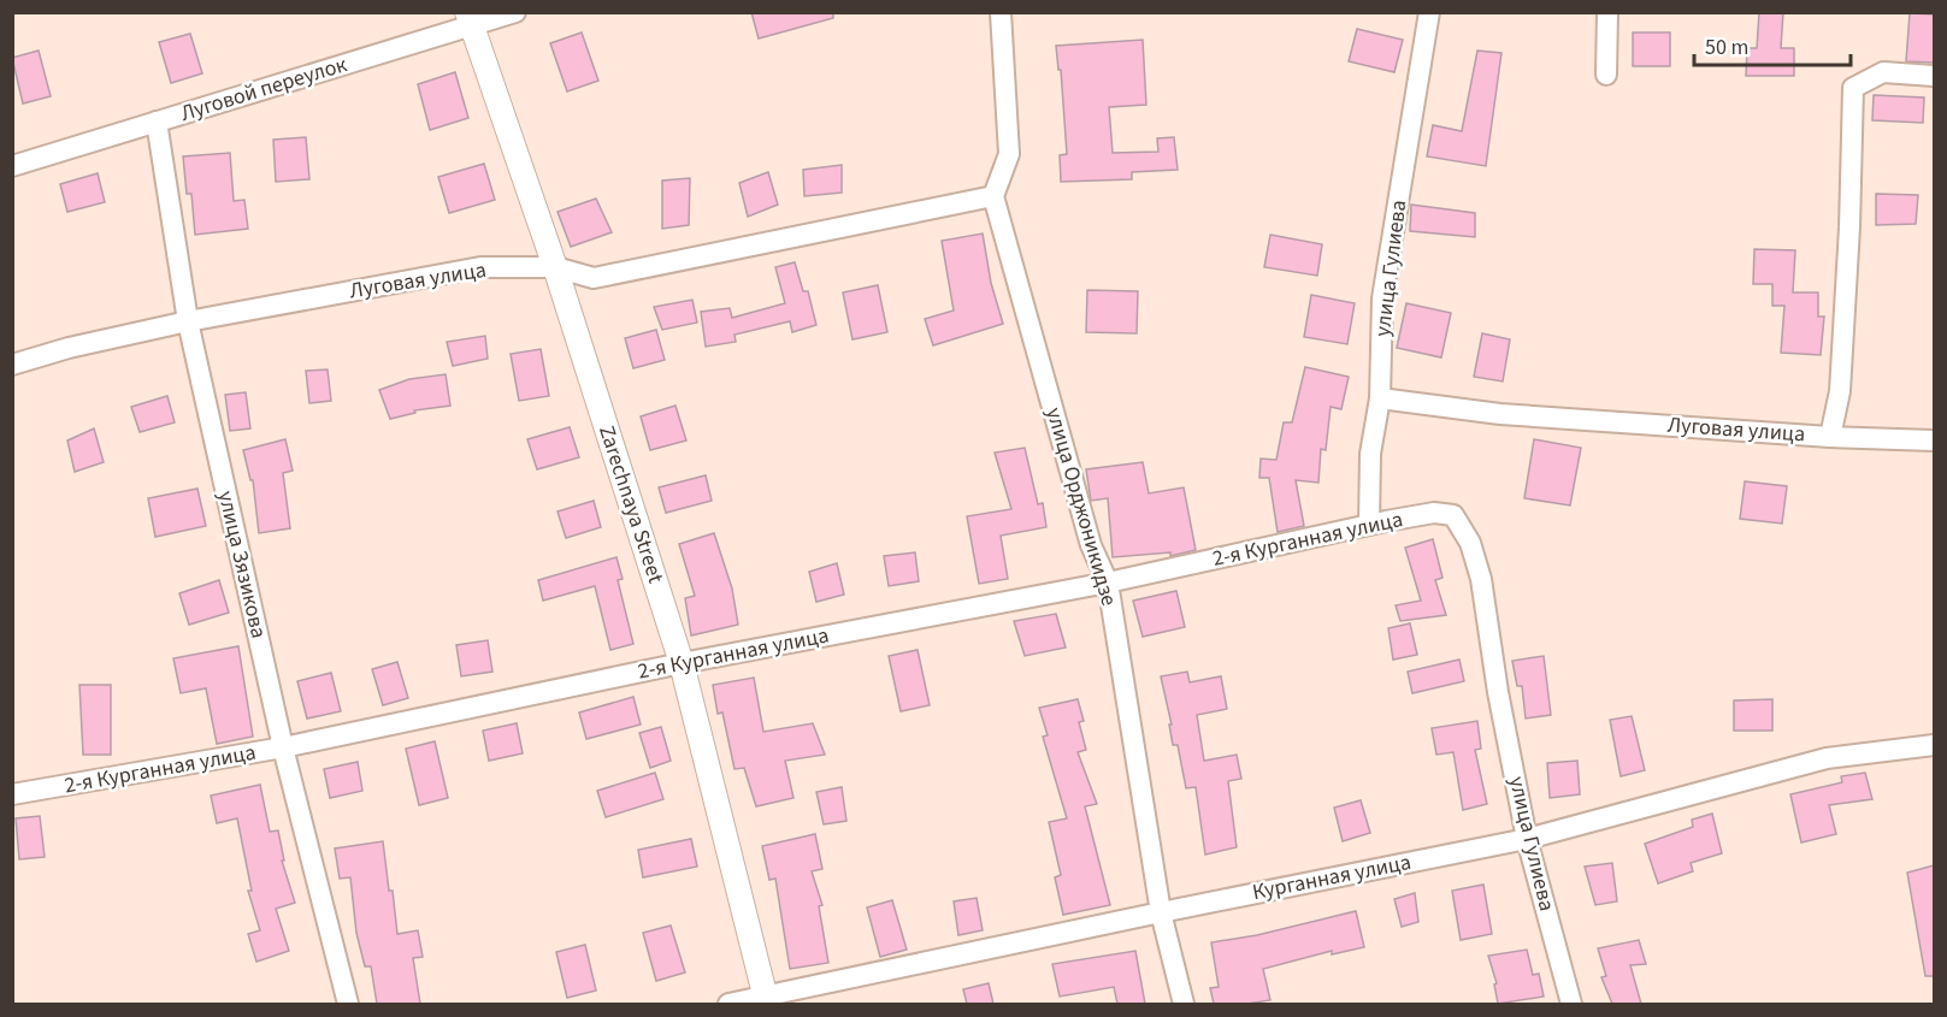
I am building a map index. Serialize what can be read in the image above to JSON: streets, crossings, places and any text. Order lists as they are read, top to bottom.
{
  "streets": {
    "street": [
      "Луговой переулок",
      "улица Гулиева",
      "Луговая улица",
      "Zarechnaya Street",
      "улица Орджоникидзе",
      "2-я Курганная улица",
      "улица Зязикова",
      "Курганная улица"
    ]
  },
  "crossings": [
    ["Луговой переулок", "Zarechnaya Street"],
    ["Луговой переулок", "улица Зязикова"],
    ["улица Гулиева", "Луговая улица"],
    ["улица Гулиева", "2-я Курганная улица"],
    ["улица Гулиева", "Курганная улица"],
    ["Луговая улица", "Zarechnaya Street"],
    ["Луговая улица", "улица Орджоникидзе"],
    ["Луговая улица", "улица Зязикова"],
    ["Zarechnaya Street", "2-я Курганная улица"],
    ["Zarechnaya Street", "Курганная улица"],
    ["улица Орджоникидзе", "2-я Курганная улица"],
    ["улица Орджоникидзе", "Курганная улица"],
    ["2-я Курганная улица", "улица Зязикова"]
  ],
  "scale_bar": "50 m"
}
